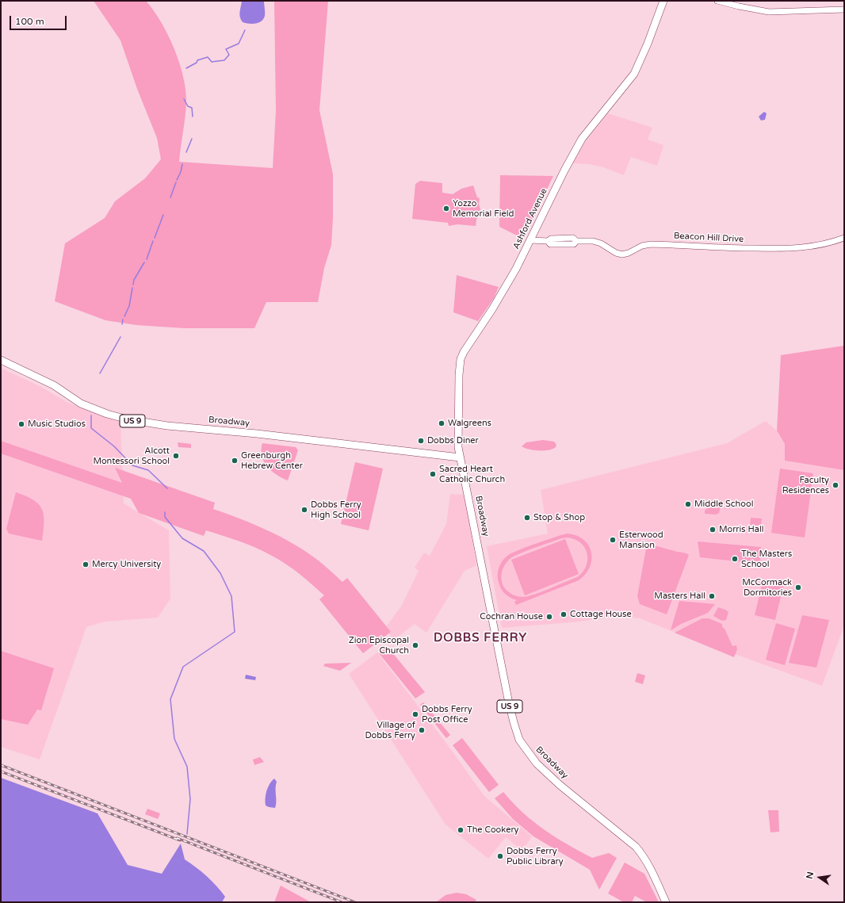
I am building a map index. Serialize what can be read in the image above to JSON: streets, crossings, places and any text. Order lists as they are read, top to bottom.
{
  "streets": {
    "main road": ["Ashford Avenue", "US 9", "Broadway"],
    "street": ["Beacon Hill Drive"]
  },
  "crossings": [
    ["Ashford Avenue", "Beacon Hill Drive"],
    ["Ashford Avenue", "Broadway"]
  ],
  "districts": ["DOBBS FERRY"],
  "places": [
    "Yozzo Memorial Field",
    "Walgreens",
    "Music Studios",
    "Dobbs Diner",
    "Alcott Montessori School",
    "Greenburgh Hebrew Center",
    "Sacred Heart Catholic Church",
    "Faculty Residences",
    "Middle School",
    "Dobbs Ferry High School",
    "Stop & Shop",
    "Morris Hall",
    "Esterwood Mansion",
    "The Masters School",
    "Mercy University",
    "McCormack Dormitories",
    "Masters Hall",
    "Cottage House",
    "Cochran House",
    "Zion Episcopal Church",
    "Dobbs Ferry Post Office",
    "Village of Dobbs Ferry",
    "The Cookery",
    "Dobbs Ferry Public Library"
  ],
  "scale_bar": "100 m",
  "north": "left"
}
